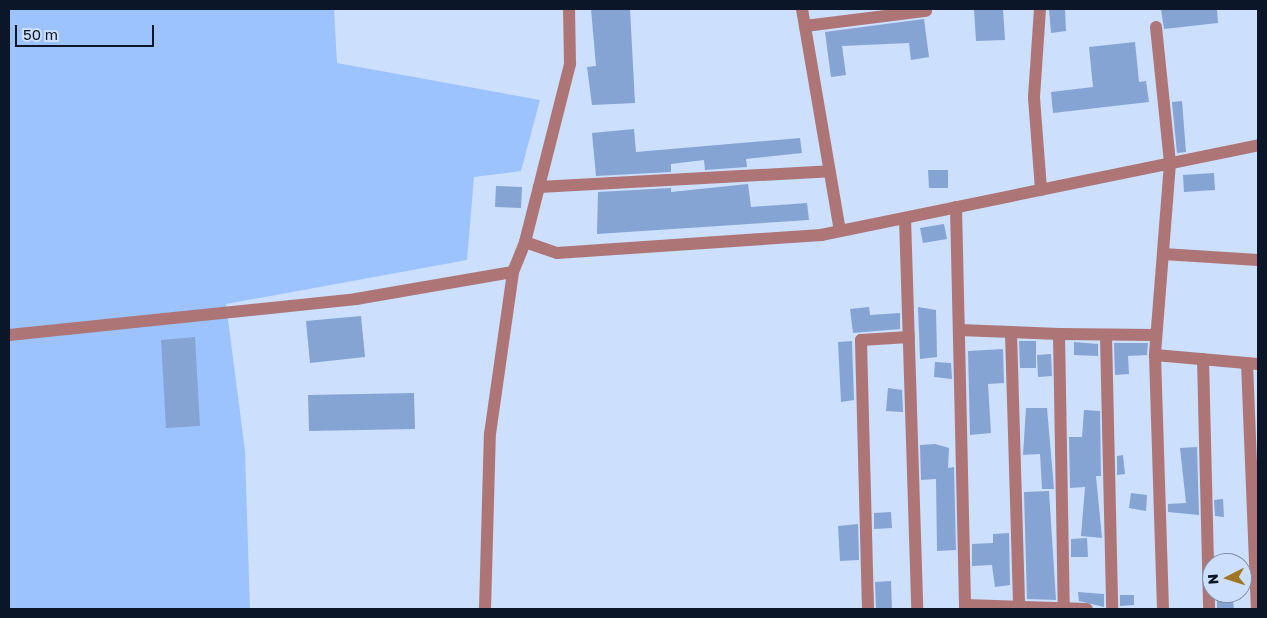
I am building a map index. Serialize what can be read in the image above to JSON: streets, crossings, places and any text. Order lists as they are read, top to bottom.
{
  "scale_bar": "50 m",
  "north": "left"
}
